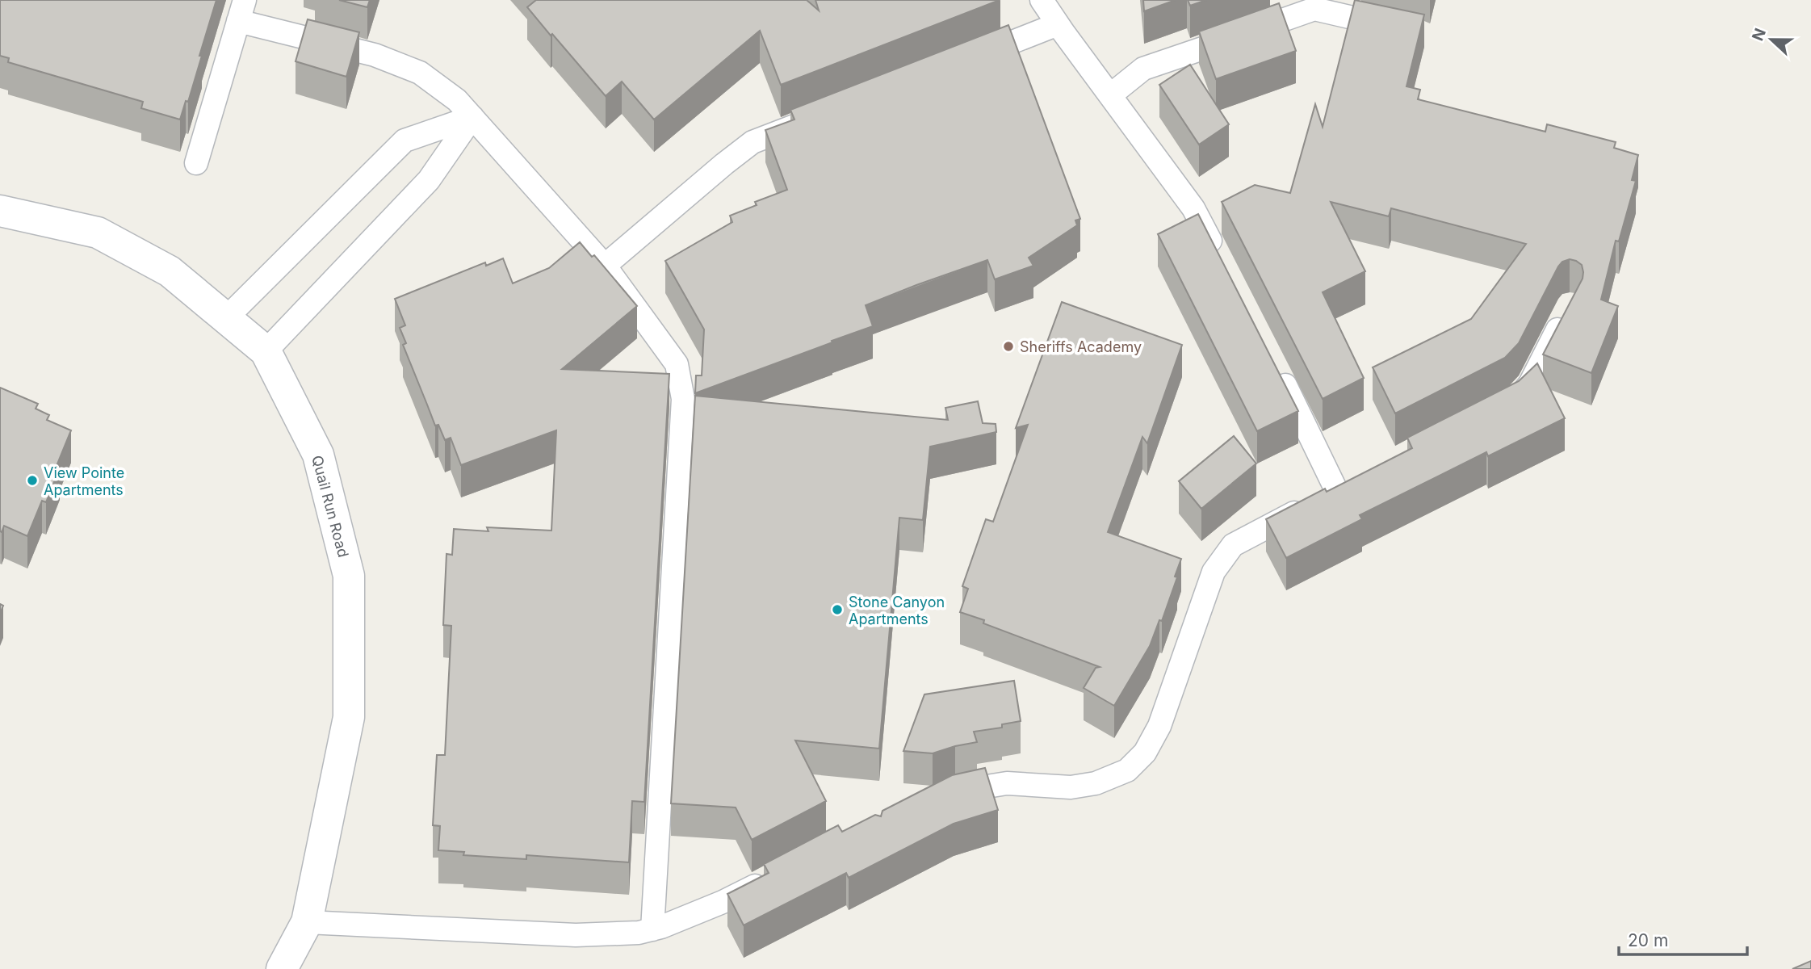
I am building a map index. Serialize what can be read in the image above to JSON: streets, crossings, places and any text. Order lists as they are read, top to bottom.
{
  "streets": {
    "street": ["Quail Run Road"]
  },
  "places": ["Sheriffs Academy", "View Pointe Apartments", "Stone Canyon Apartments"],
  "scale_bar": "20 m",
  "north": "left"
}
